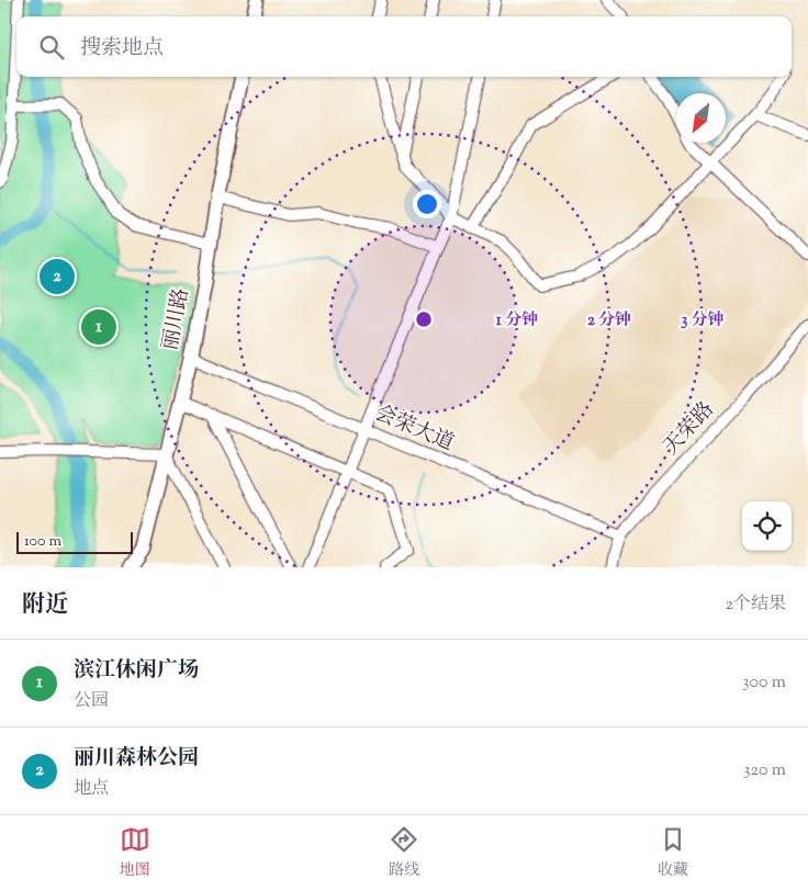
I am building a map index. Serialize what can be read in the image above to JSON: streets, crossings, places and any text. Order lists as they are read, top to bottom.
{
  "streets": {
    "main road": ["丽川路"],
    "street": ["会荣大道", "天荣路"]
  },
  "crossings": [
    ["丽川路", "会荣大道"],
    ["会荣大道", "天荣路"]
  ],
  "scale_bar": "100 m",
  "north": "bottom left",
  "page": {
    "search": "搜索地点",
    "pins": ["2", "1"],
    "scale": "100 m",
    "heading": ["附近", "2个结果"],
    "list": [
      {
        "mark": "1",
        "name": "滨江休闲广场",
        "note": "公园",
        "value": "300 m"
      },
      {
        "mark": "2",
        "name": "丽川森林公园",
        "note": "地点",
        "value": "320 m"
      }
    ],
    "nav": ["地图", "路线", "收藏"]
  },
  "rings": ["1 分钟", "2 分钟", "3 分钟"]
}
